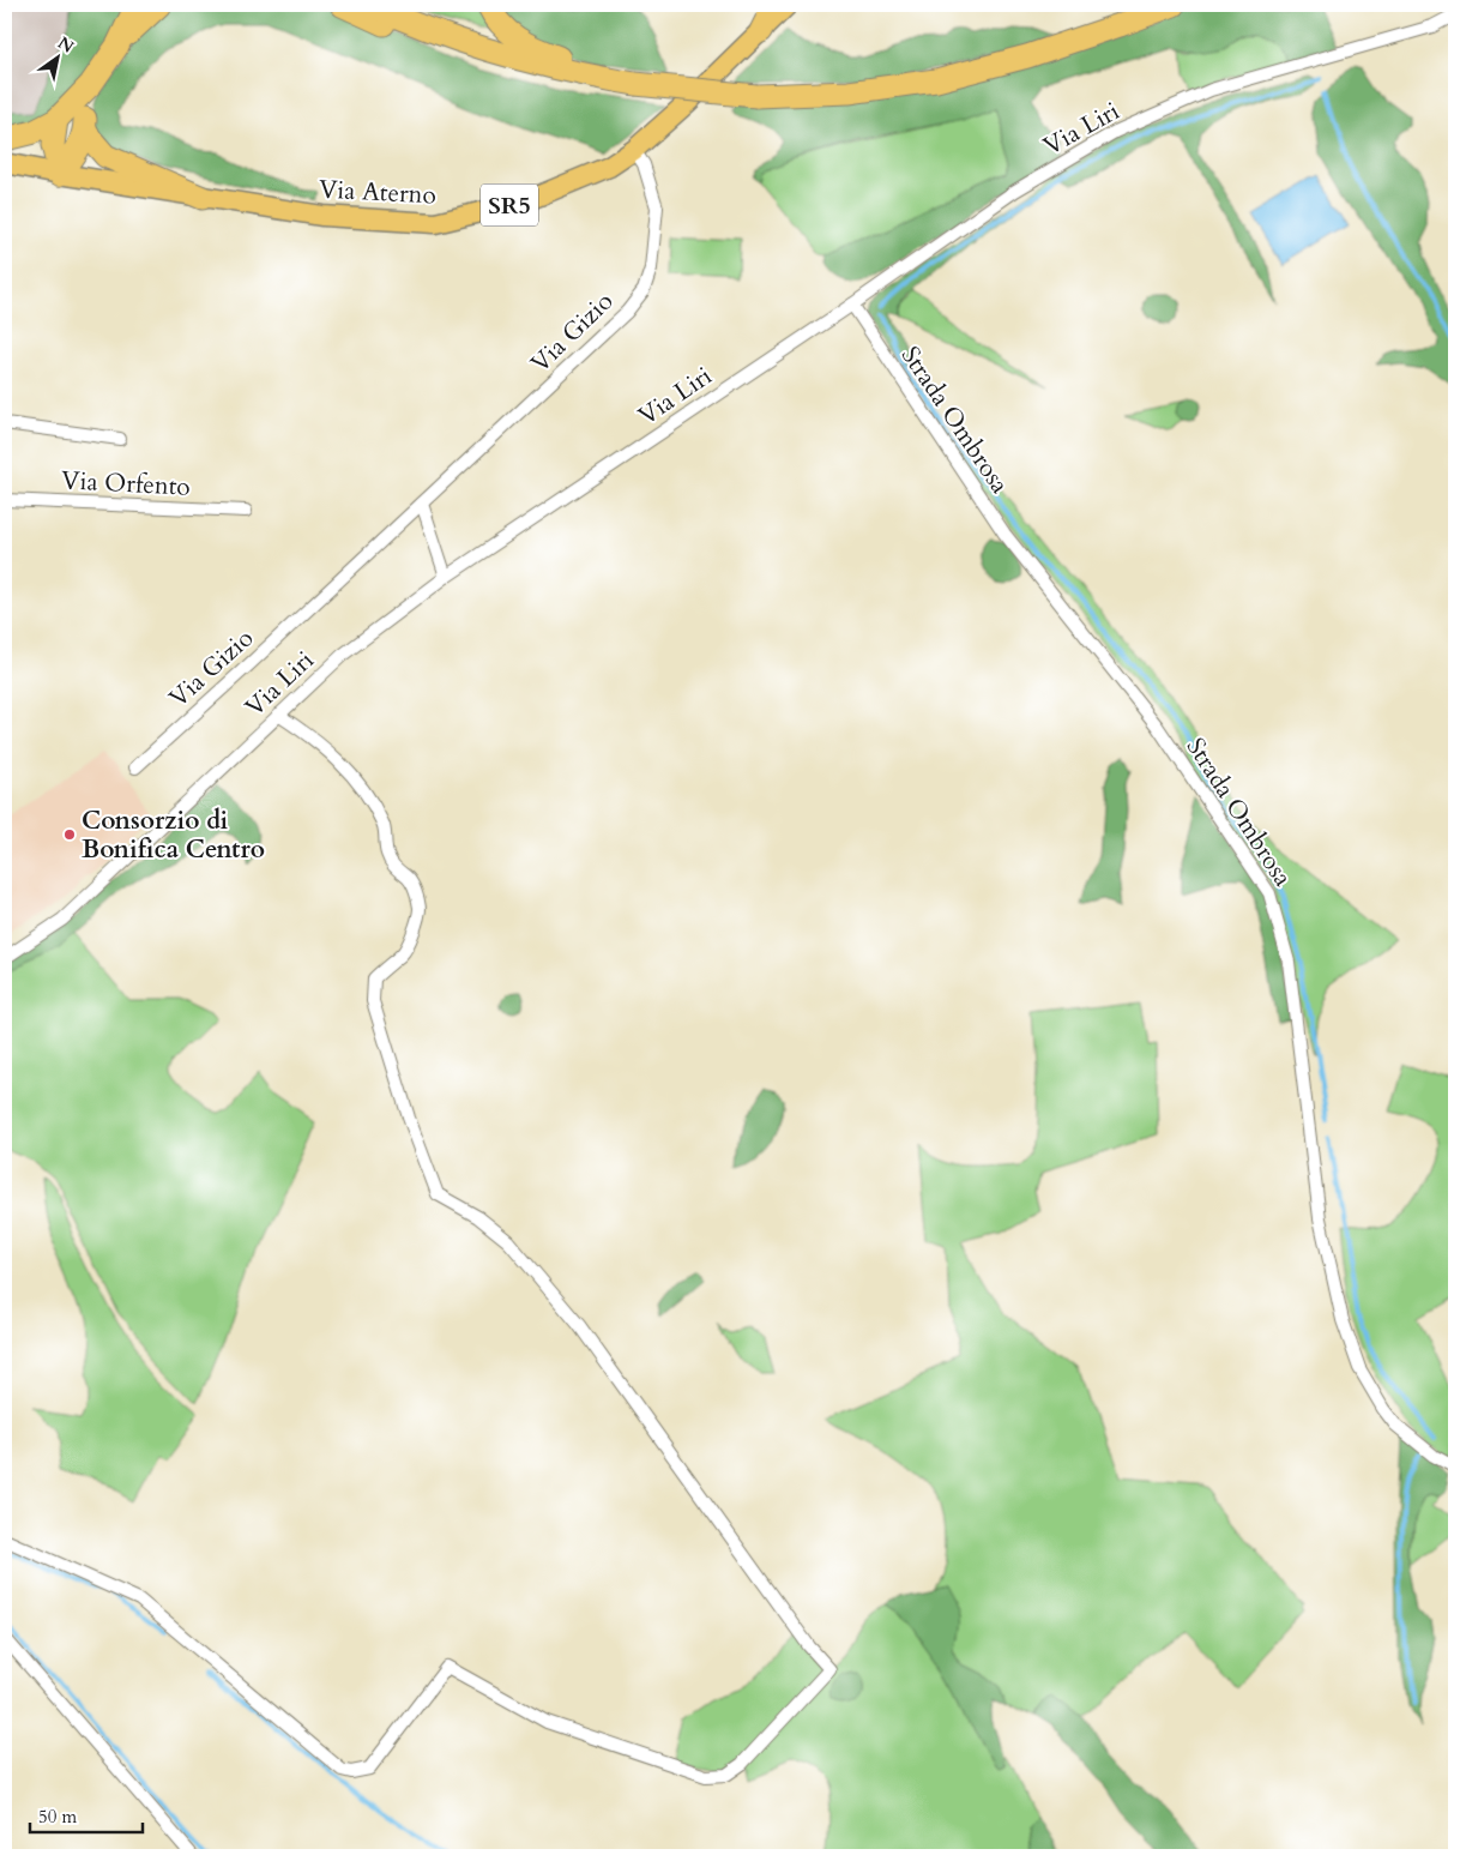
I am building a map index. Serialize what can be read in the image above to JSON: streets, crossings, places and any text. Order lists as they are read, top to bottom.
{
  "streets": {
    "main road": ["Via Aterno", "SR5"],
    "street": [
      "Via Liri",
      "Via Gizio",
      "Strada Ombrosa",
      "Via Orfento"
    ]
  },
  "crossings": [
    ["Via Liri", "Strada Ombrosa"],
    ["Via Aterno", "Via Gizio"]
  ],
  "places": ["Consorzio di Bonifica Centro"],
  "scale_bar": "50 m",
  "north": "top right"
}
